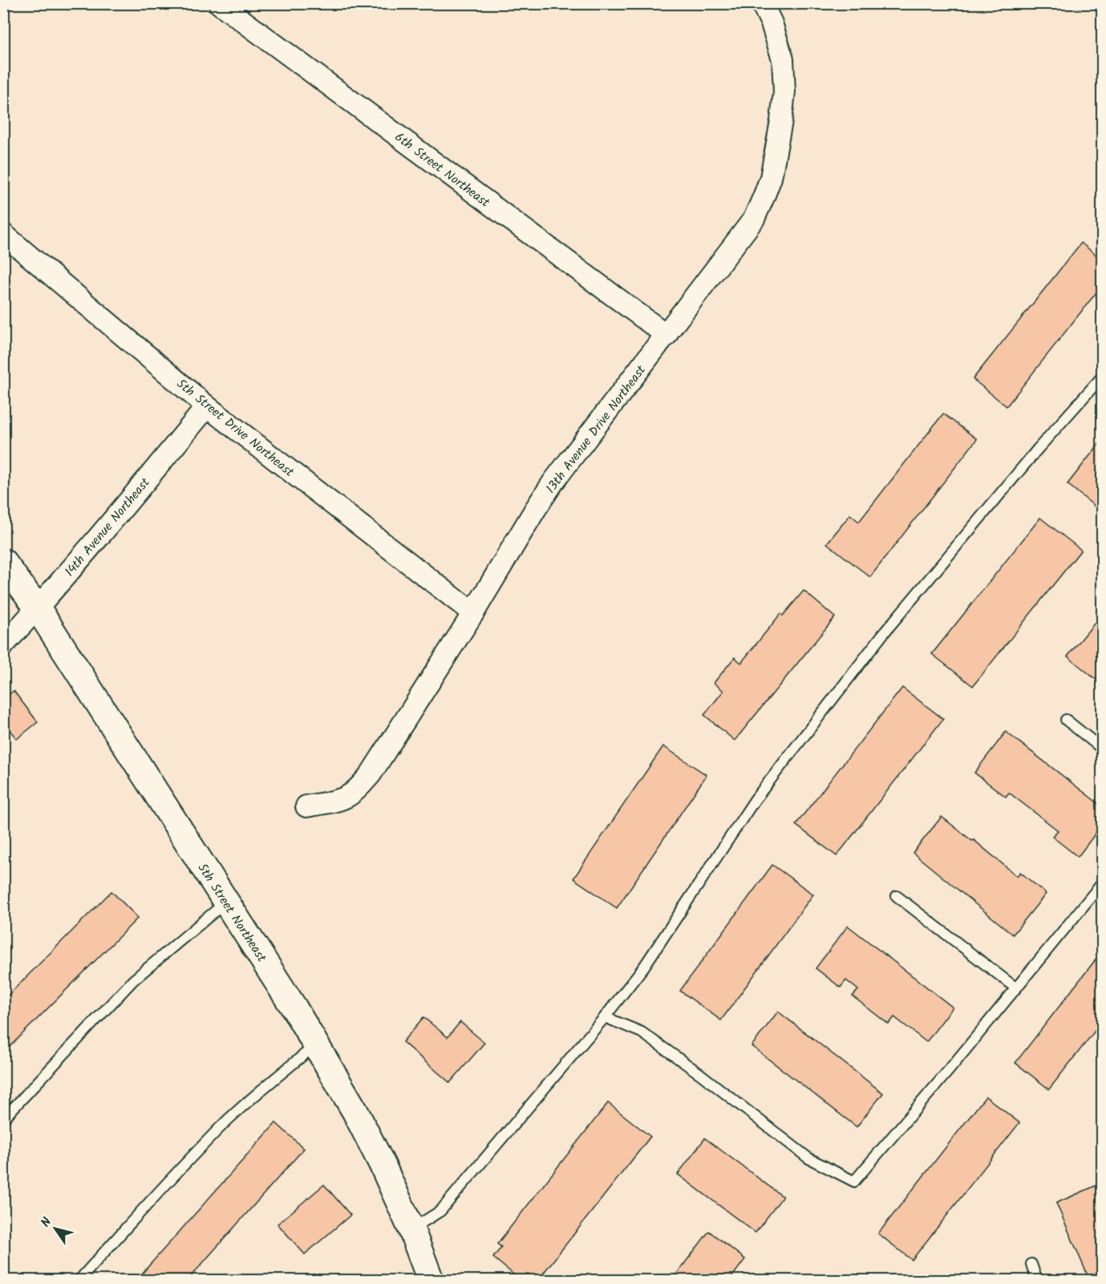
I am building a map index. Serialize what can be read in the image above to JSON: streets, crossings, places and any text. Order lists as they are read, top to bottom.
{
  "streets": {
    "street": [
      "6th Street Northeast",
      "5th Street Drive Northeast",
      "13th Avenue Drive Northeast",
      "14th Avenue Northeast",
      "5th Street Northeast"
    ]
  },
  "crossings": [
    ["6th Street Northeast", "13th Avenue Drive Northeast"],
    ["5th Street Drive Northeast", "13th Avenue Drive Northeast"],
    ["5th Street Drive Northeast", "14th Avenue Northeast"],
    ["14th Avenue Northeast", "5th Street Northeast"]
  ],
  "north": "top left"
}
